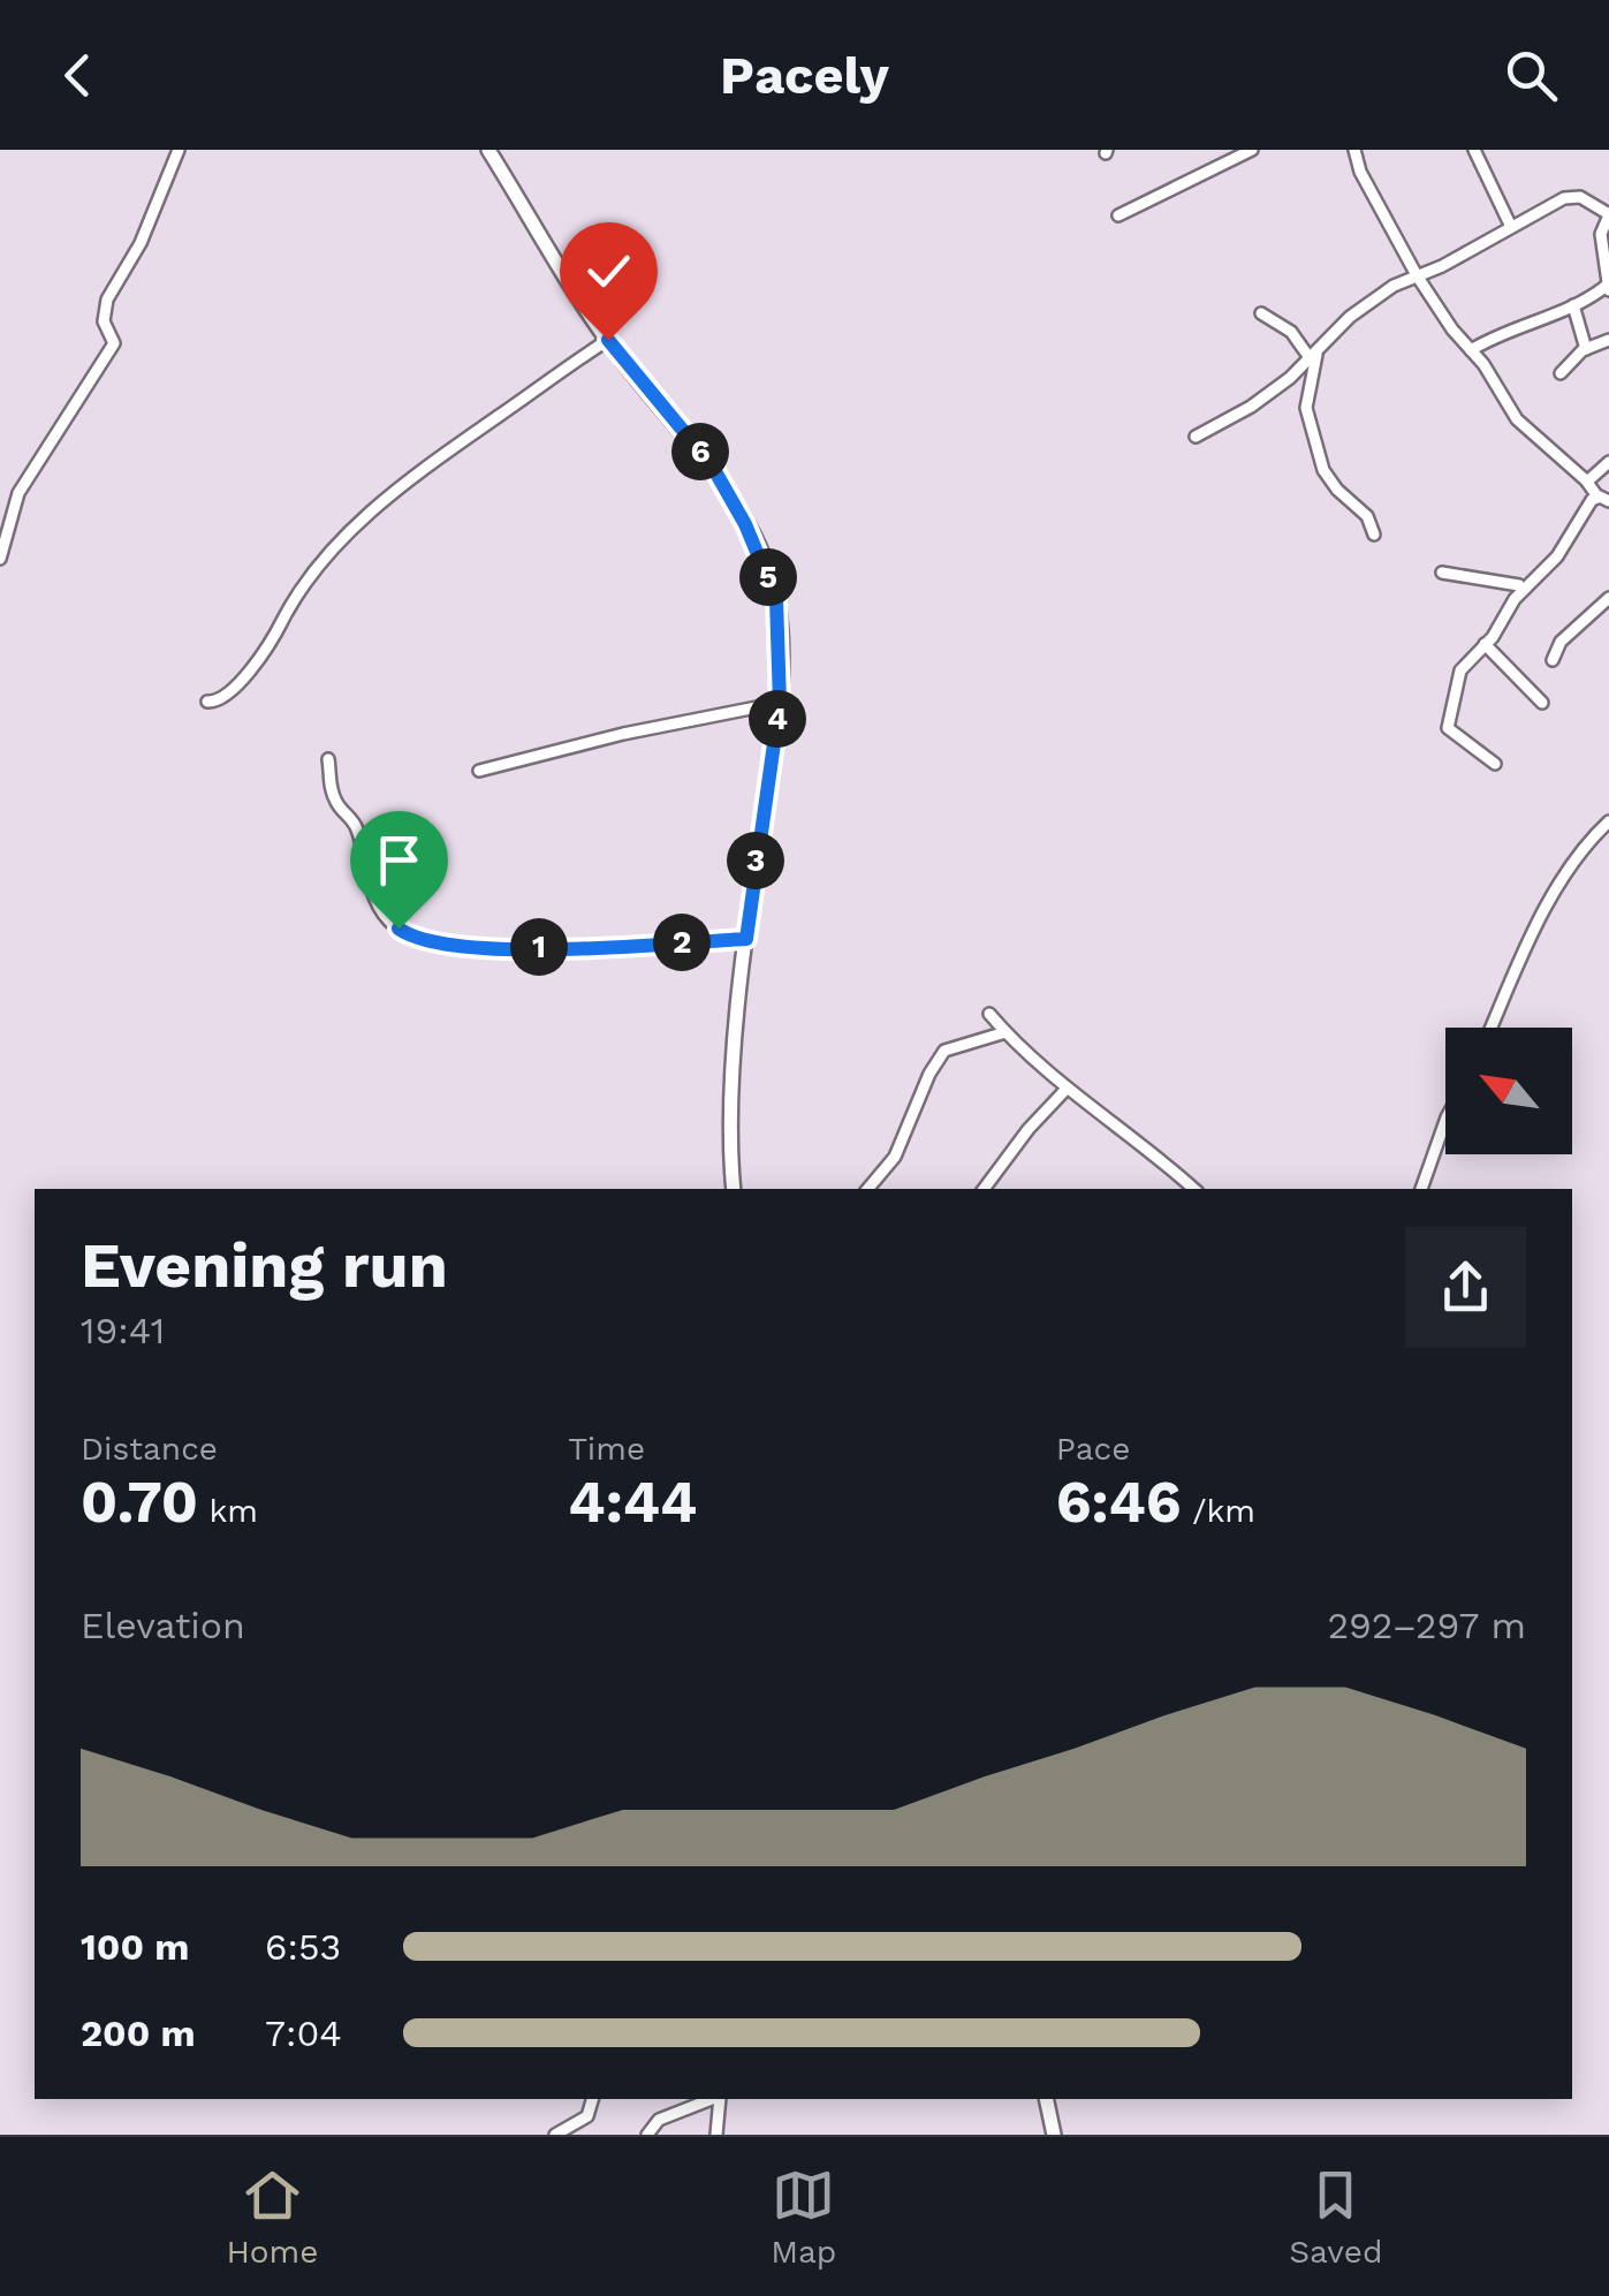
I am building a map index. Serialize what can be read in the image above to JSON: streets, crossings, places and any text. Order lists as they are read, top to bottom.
{
  "north": "top left",
  "page": {
    "header": "Pacely",
    "pins": [
      "6",
      "5",
      "4",
      "3",
      "2",
      "1"
    ],
    "heading": ["Evening run", "19:41"],
    "stats": [
      ["Distance", "0.70 km"],
      ["Time", "4:44"],
      ["Pace", "6:46 /km"]
    ],
    "chart": ["Elevation", "292–297 m"],
    "list": [
      {
        "name": "100 m",
        "note": "6:53"
      },
      {
        "name": "200 m",
        "note": "7:04"
      }
    ],
    "tabs": ["Home", "Map", "Saved"]
  }
}
